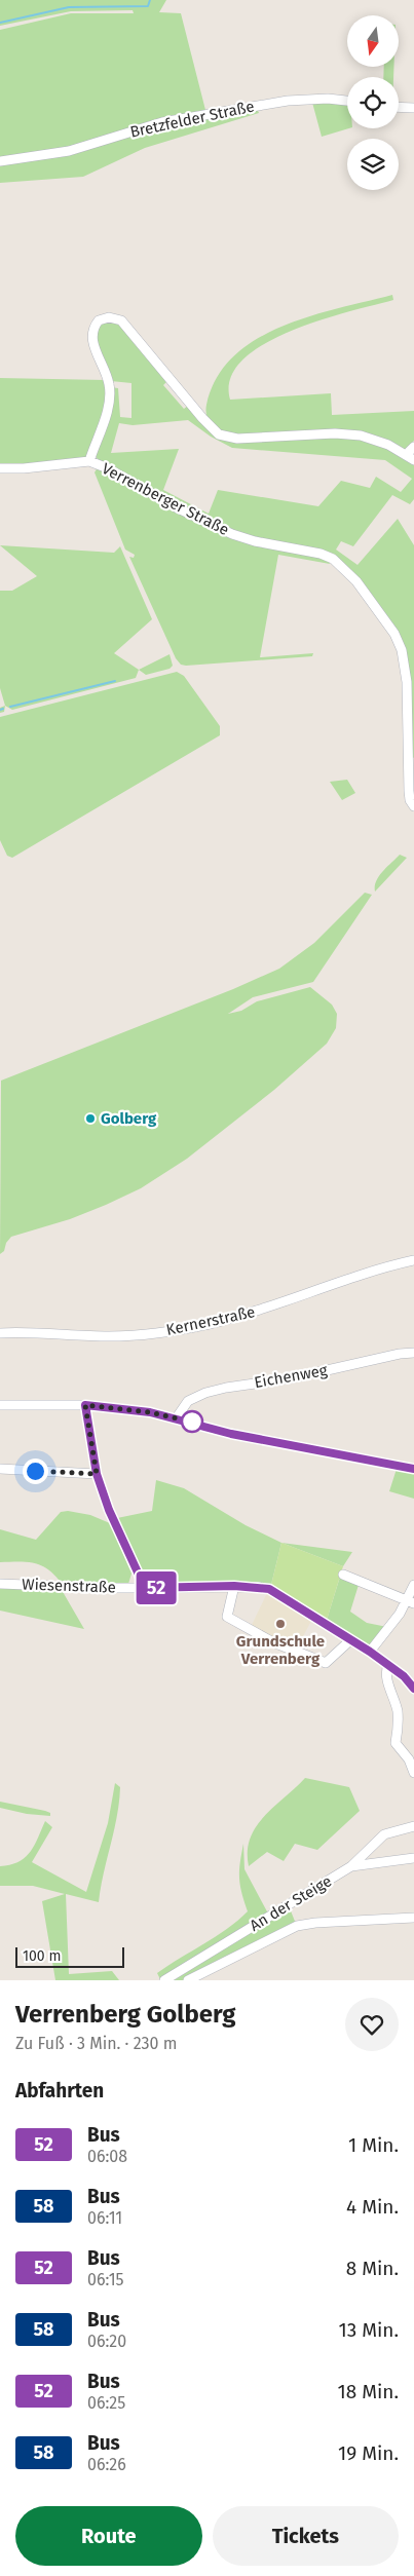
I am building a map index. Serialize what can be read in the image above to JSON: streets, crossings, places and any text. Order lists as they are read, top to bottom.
{
  "streets": {
    "street": [
      "Bretzfelder Straße",
      "Verrenberger Straße",
      "Kernerstraße",
      "Eichenweg",
      "Wiesenstraße",
      "An der Steige"
    ]
  },
  "places": ["Golberg", "Grundschule Verrenberg"],
  "lines": ["bus line 52"],
  "scale_bar": "100 m",
  "north": "bottom",
  "page": {
    "on_map": "52",
    "scale": "100 m",
    "heading": [
      ["Verrenberg Golberg", "Zu Fuß · 3 Min. · 230 m"],
      "Abfahrten"
    ],
    "list": [
      {
        "mark": "52",
        "name": "Bus",
        "note": "06:08",
        "value": "1 Min."
      },
      {
        "mark": "58",
        "name": "Bus",
        "note": "06:11",
        "value": "4 Min."
      },
      {
        "mark": "52",
        "name": "Bus",
        "note": "06:15",
        "value": "8 Min."
      },
      {
        "mark": "58",
        "name": "Bus",
        "note": "06:20",
        "value": "13 Min."
      },
      {
        "mark": "52",
        "name": "Bus",
        "note": "06:25",
        "value": "18 Min."
      },
      {
        "mark": "58",
        "name": "Bus",
        "note": "06:26",
        "value": "19 Min."
      }
    ],
    "buttons": ["Route", "Tickets"]
  }
}
